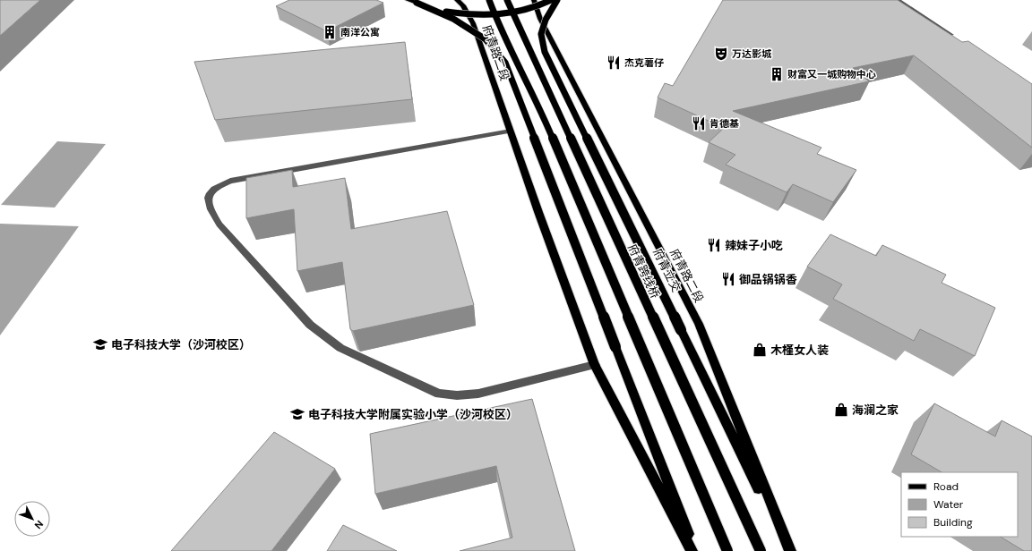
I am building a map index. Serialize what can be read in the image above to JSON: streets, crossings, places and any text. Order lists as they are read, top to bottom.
{
  "streets": {
    "main road": ["府青路二段", "府青立交", "府青跨线桥"]
  },
  "crossings": [
    ["府青路二段", "府青立交"]
  ],
  "places": {
    "building": ["南洋公寓", "财富又一城购物中心"],
    "theatre": ["万达影城"],
    "restaurant": [
      "杰克薯仔",
      "肯德基",
      "辣妹子小吃",
      "御品锅锅香"
    ],
    "school or university": ["电子科技大学（沙河校区）", "电子科技大学附属实验小学（沙河校区）"],
    "shop": ["木槿女人装", "海澜之家"]
  },
  "legend": ["Road", "Water", "Building"],
  "north": "bottom right"
}
